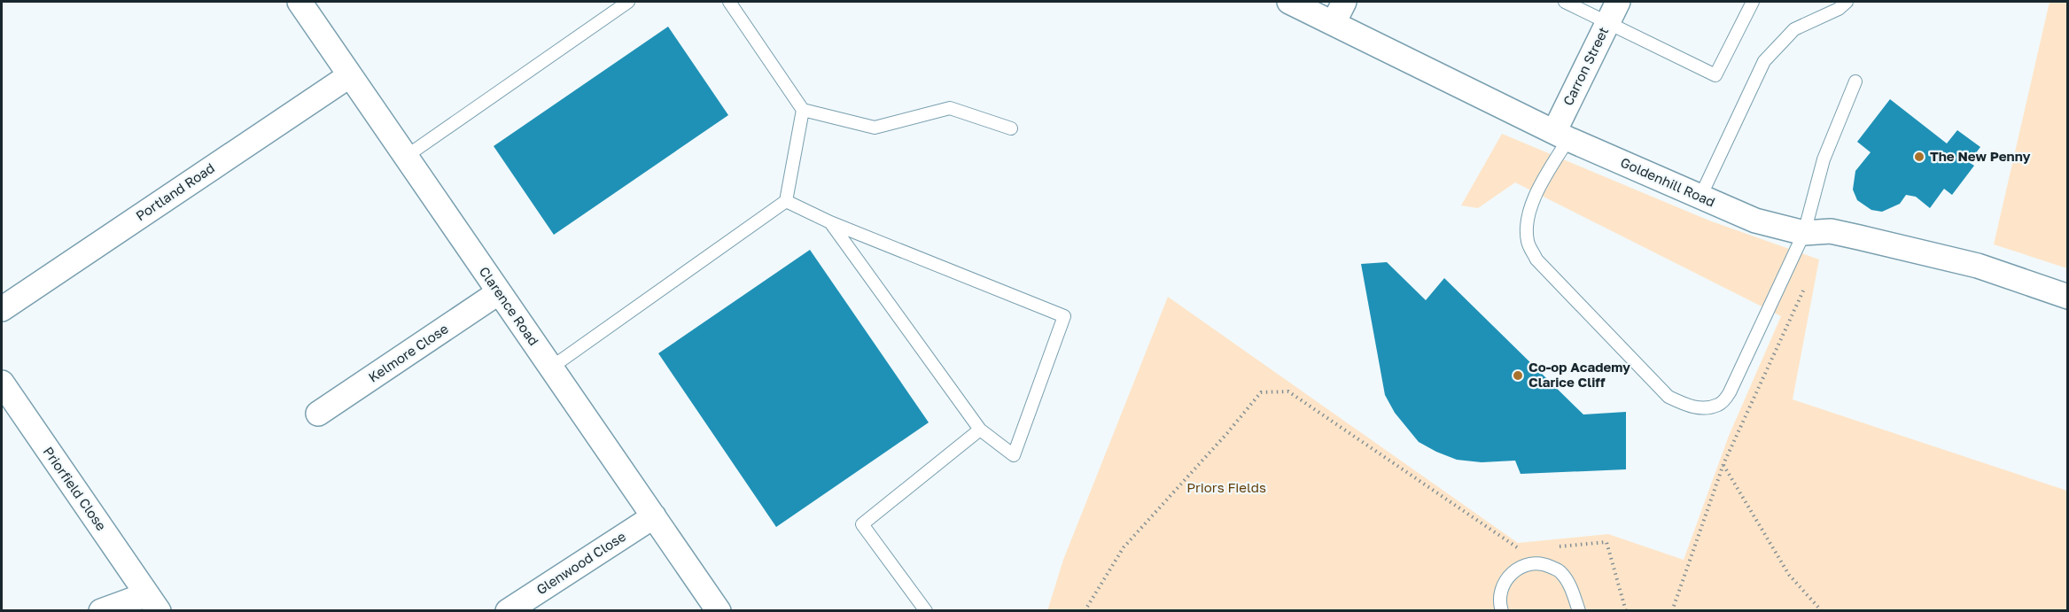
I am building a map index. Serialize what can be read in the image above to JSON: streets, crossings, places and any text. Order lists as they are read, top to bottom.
{
  "streets": {
    "street": [
      "Carron Street",
      "Goldenhill Road",
      "Portland Road",
      "Clarence Road",
      "Kelmore Close",
      "Priorfield Close",
      "Glenwood Close"
    ]
  },
  "crossings": [
    ["Carron Street", "Goldenhill Road"],
    ["Portland Road", "Clarence Road"],
    ["Clarence Road", "Kelmore Close"],
    ["Clarence Road", "Glenwood Close"]
  ],
  "parks": ["Priors Fields"],
  "places": ["The New Penny", "Co-op Academy Clarice Cliff"]
}
